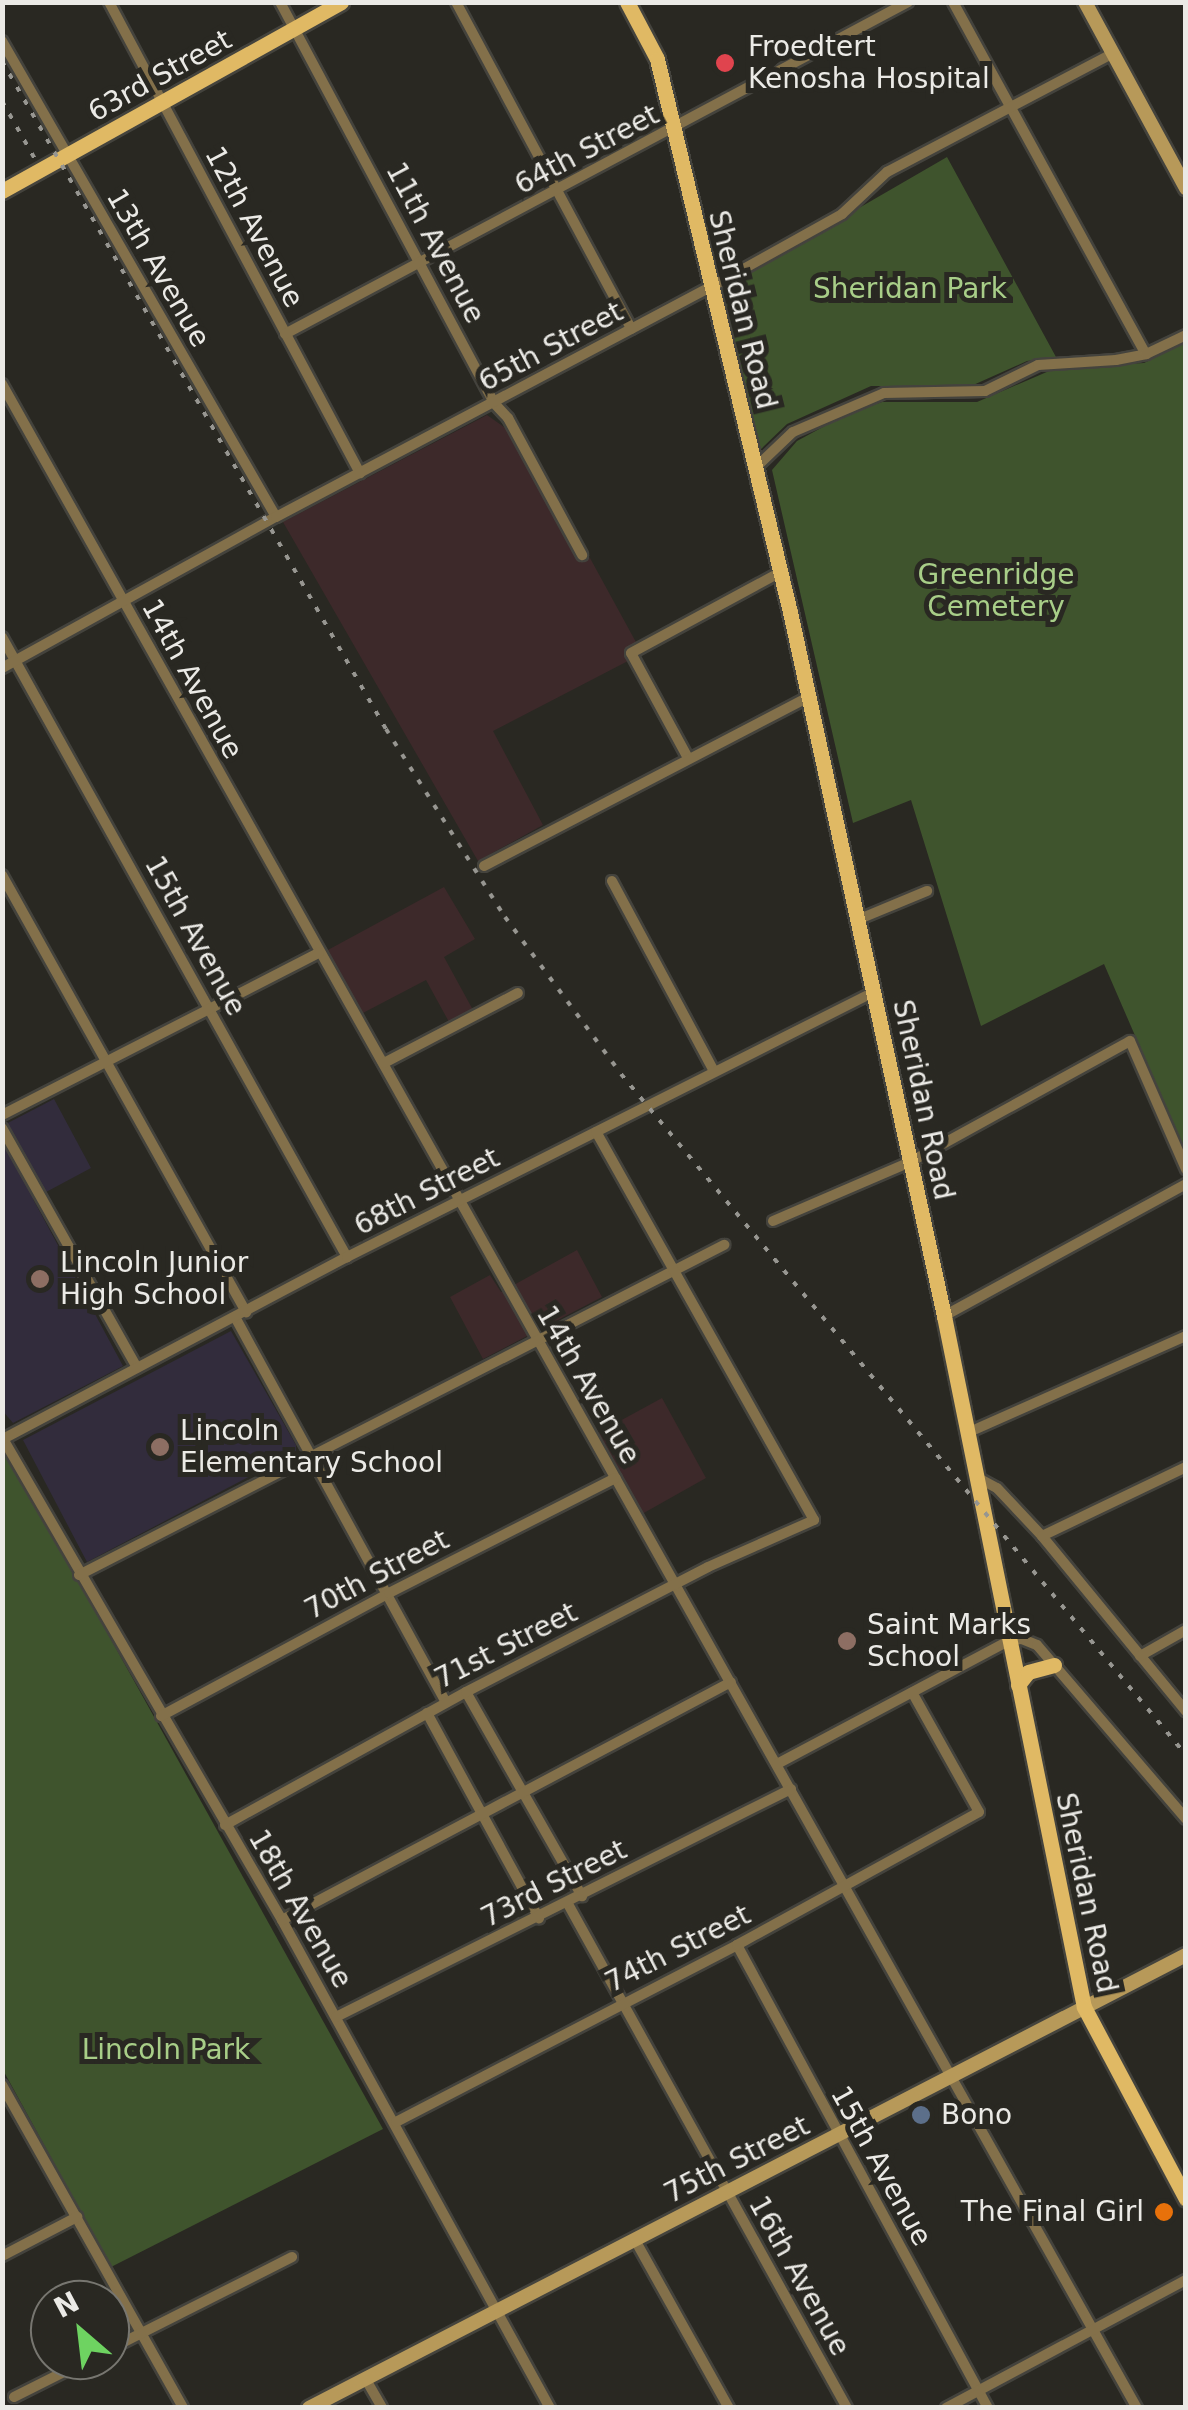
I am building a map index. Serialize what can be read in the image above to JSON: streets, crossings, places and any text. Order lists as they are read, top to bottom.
{
  "streets": {
    "main road": ["63rd Street", "Sheridan Road"],
    "street": [
      "64th Street",
      "12th Avenue",
      "11th Avenue",
      "13th Avenue",
      "65th Street",
      "14th Avenue",
      "15th Avenue",
      "68th Street",
      "70th Street",
      "71st Street",
      "73rd Street",
      "18th Avenue",
      "74th Street",
      "75th Street",
      "16th Avenue"
    ]
  },
  "crossings": [
    ["63rd Street", "12th Avenue"],
    ["63rd Street", "11th Avenue"],
    ["63rd Street", "13th Avenue"],
    ["64th Street", "12th Avenue"],
    ["64th Street", "11th Avenue"],
    ["64th Street", "Sheridan Road"],
    ["12th Avenue", "65th Street"],
    ["11th Avenue", "65th Street"],
    ["13th Avenue", "65th Street"],
    ["Sheridan Road", "65th Street"],
    ["Sheridan Road", "68th Street"],
    ["Sheridan Road", "75th Street"],
    ["65th Street", "14th Avenue"],
    ["65th Street", "15th Avenue"],
    ["14th Avenue", "68th Street"],
    ["14th Avenue", "70th Street"],
    ["14th Avenue", "71st Street"],
    ["14th Avenue", "73rd Street"],
    ["14th Avenue", "74th Street"],
    ["14th Avenue", "75th Street"],
    ["15th Avenue", "68th Street"],
    ["15th Avenue", "74th Street"],
    ["15th Avenue", "75th Street"],
    ["68th Street", "18th Avenue"],
    ["70th Street", "18th Avenue"],
    ["71st Street", "18th Avenue"],
    ["73rd Street", "18th Avenue"],
    ["73rd Street", "16th Avenue"],
    ["18th Avenue", "74th Street"],
    ["18th Avenue", "75th Street"],
    ["74th Street", "16th Avenue"],
    ["75th Street", "16th Avenue"]
  ],
  "parks": ["Sheridan Park", "Greenridge Cemetery", "Lincoln Park"],
  "places": [
    "Froedtert Kenosha Hospital",
    "Lincoln Junior High School",
    "Lincoln Elementary School",
    "Saint Marks School",
    "Bono",
    "The Final Girl"
  ],
  "north": "top left"
}
